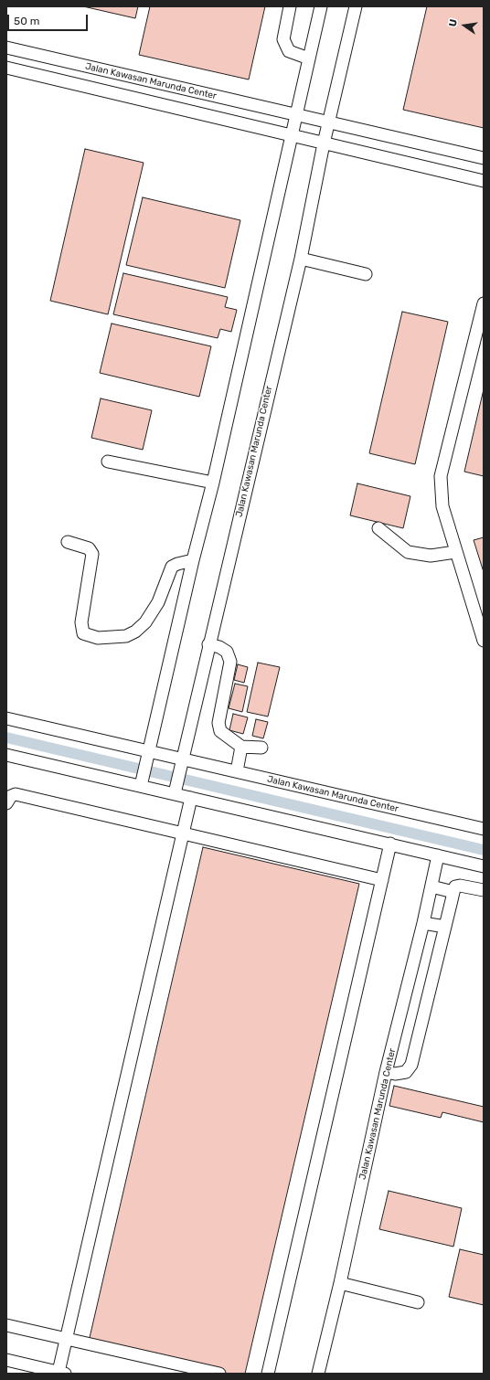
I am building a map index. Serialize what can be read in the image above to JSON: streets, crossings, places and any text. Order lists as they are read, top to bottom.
{
  "streets": {
    "lane": ["Jalan Kawasan Marunda Center"]
  },
  "scale_bar": "50 m",
  "north": "left"
}
